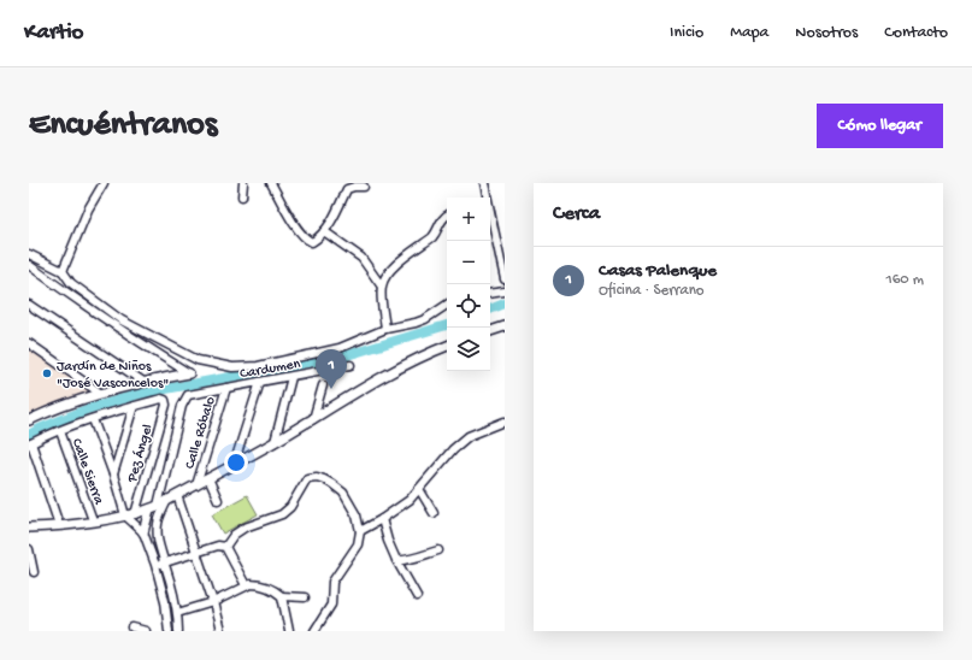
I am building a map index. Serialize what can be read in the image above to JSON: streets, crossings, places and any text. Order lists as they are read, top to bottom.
{
  "streets": {
    "street": [
      "Cardumen",
      "Calle Róbalo",
      "Pez Ángel",
      "Calle Sierra"
    ]
  },
  "crossings": [
    ["Cardumen", "Calle Róbalo"]
  ],
  "places": ["Jardín de Niños \"José Vasconcelos\""],
  "page": {
    "header": "Kartio",
    "nav": [
      "Inicio",
      "Mapa",
      "Nosotros",
      "Contacto"
    ],
    "buttons": "Cómo llegar",
    "title": "Encuéntranos",
    "heading": "Cerca",
    "map_buttons": ["+", "−"],
    "list": [
      {
        "mark": "1",
        "name": "Casas Palenque",
        "note": "Oficina · Serrano",
        "value": "160 m"
      }
    ],
    "pins": "1"
  }
}
